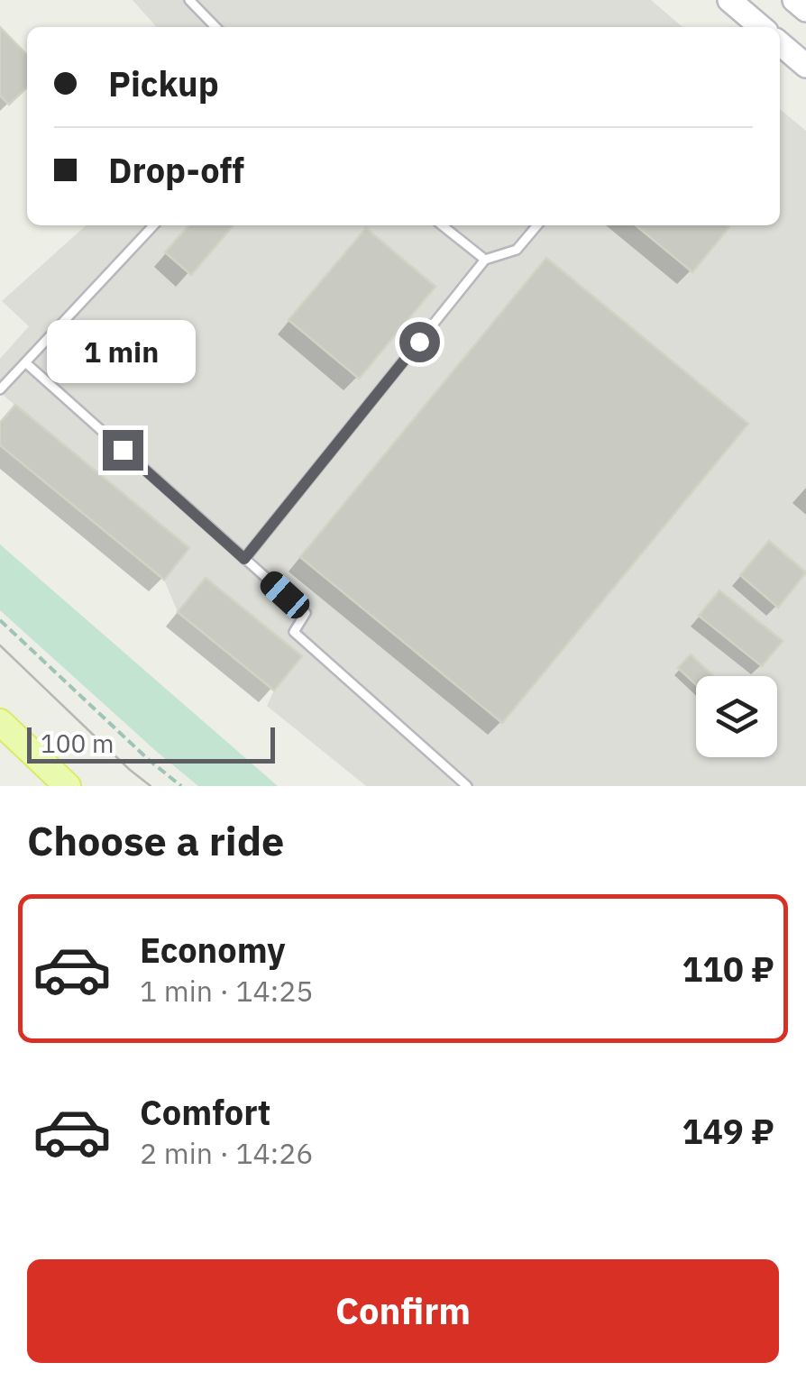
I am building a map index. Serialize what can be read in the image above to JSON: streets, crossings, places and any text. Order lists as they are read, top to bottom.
{
  "scale_bar": "100 m",
  "page": {
    "banner": ["Pickup", "Drop-off"],
    "bubble": "1 min",
    "scale": "100 m",
    "heading": "Choose a ride",
    "list": [
      {
        "name": "Economy",
        "note": "1 min · 14:25",
        "value": "110 ₽"
      },
      {
        "name": "Comfort",
        "note": "2 min · 14:26",
        "value": "149 ₽"
      }
    ],
    "buttons": "Confirm"
  }
}
